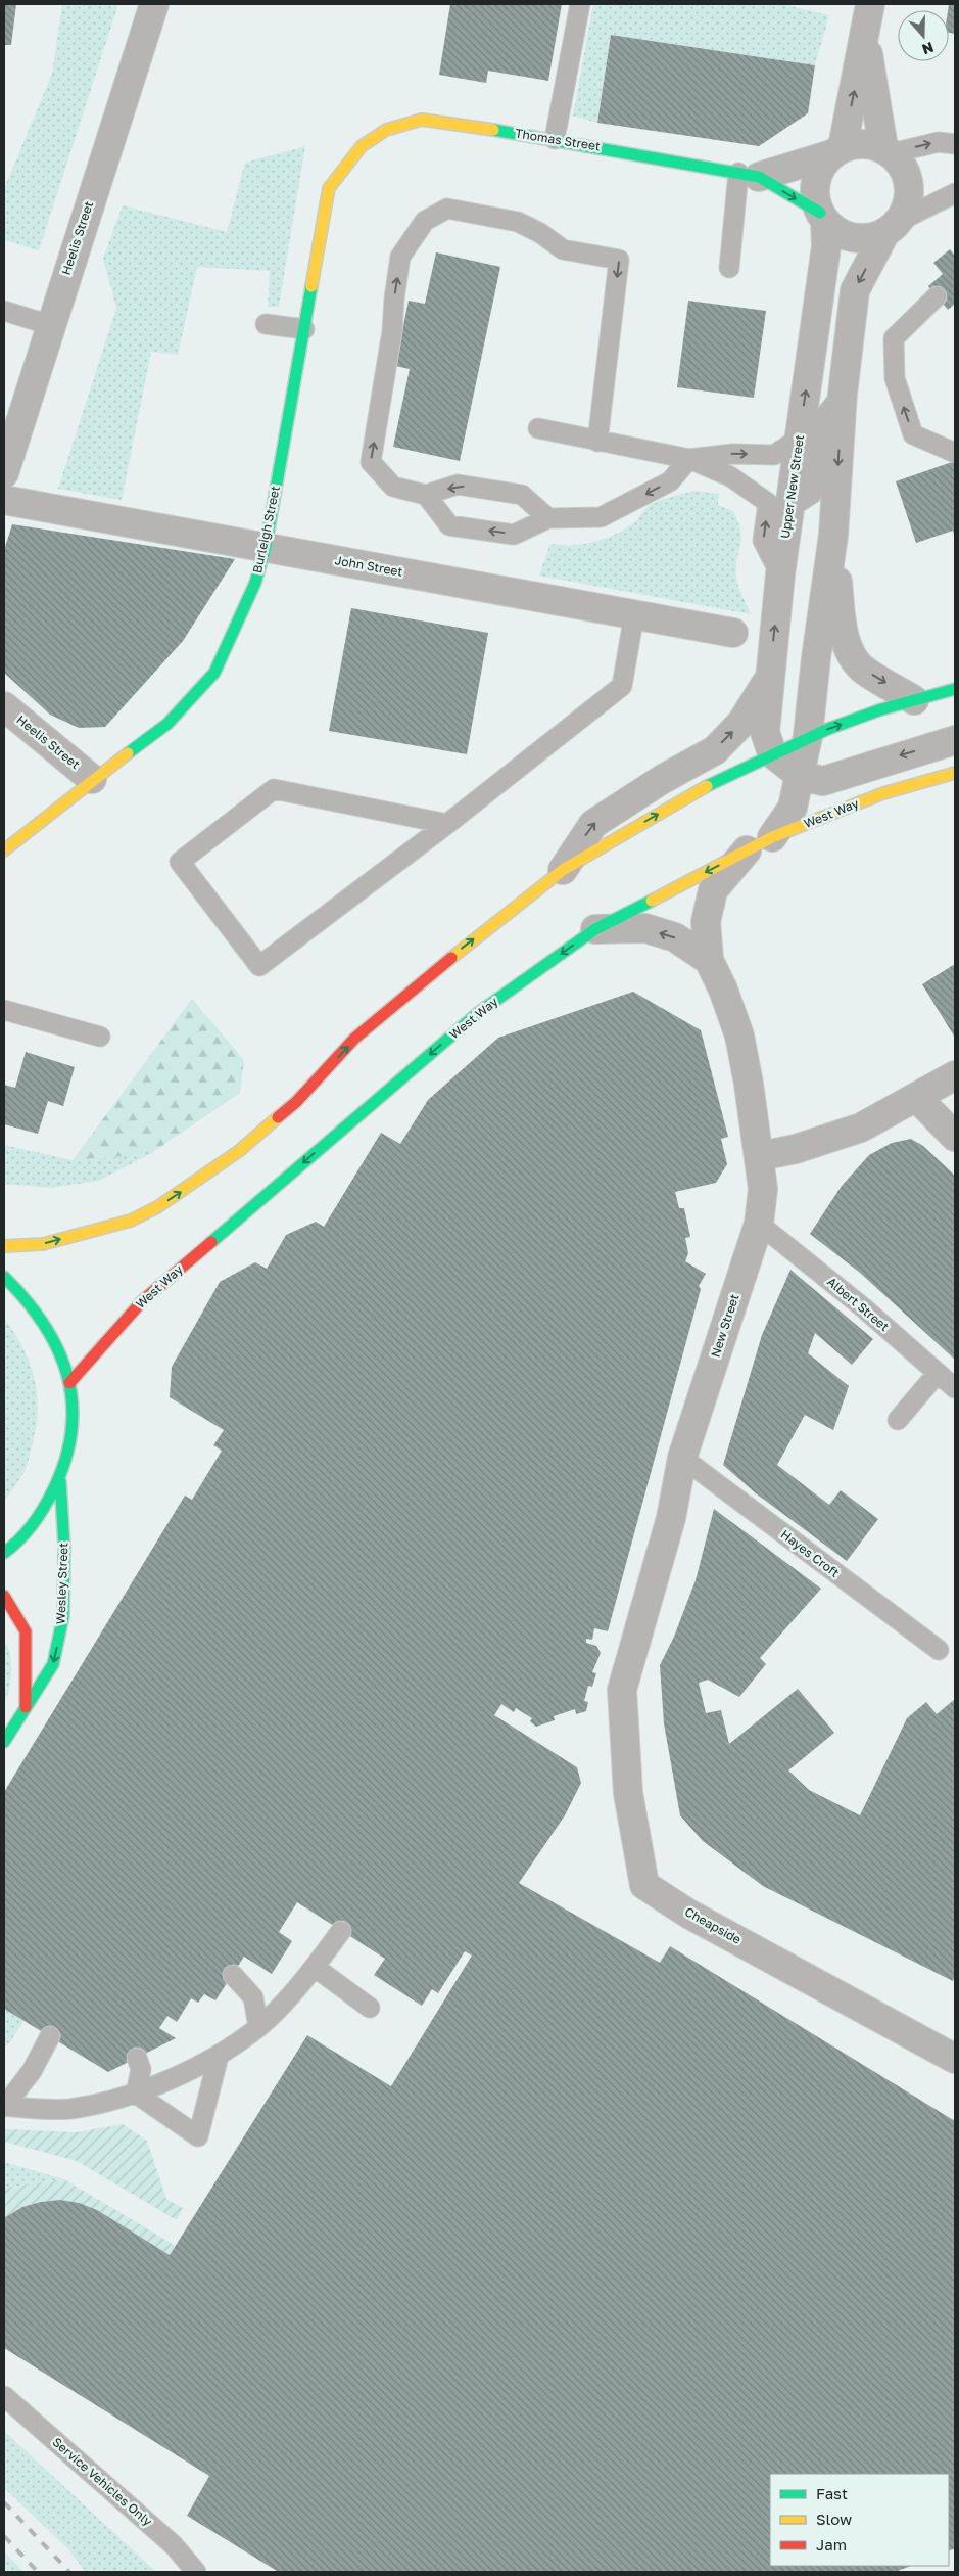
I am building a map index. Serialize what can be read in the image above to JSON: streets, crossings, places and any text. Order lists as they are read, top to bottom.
{
  "streets": {
    "main road": [
      "Thomas Street",
      "Burleigh Street",
      "West Way",
      "Wesley Street"
    ],
    "street": [
      "Heelis Street",
      "Upper New Street",
      "John Street",
      "New Street",
      "Cheapside"
    ],
    "lane": ["Albert Street", "Hayes Croft", "Service Vehicles Only"]
  },
  "crossings": [
    ["Thomas Street", "Upper New Street"],
    ["Thomas Street", "Burleigh Street"],
    ["Heelis Street", "Burleigh Street"],
    ["Upper New Street", "West Way"],
    ["Upper New Street", "New Street"],
    ["Burleigh Street", "John Street"],
    ["West Way", "New Street"],
    ["Albert Street", "New Street"],
    ["New Street", "Hayes Croft"],
    ["New Street", "Cheapside"]
  ],
  "legend": ["Fast", "Slow", "Jam"],
  "north": "bottom"
}
